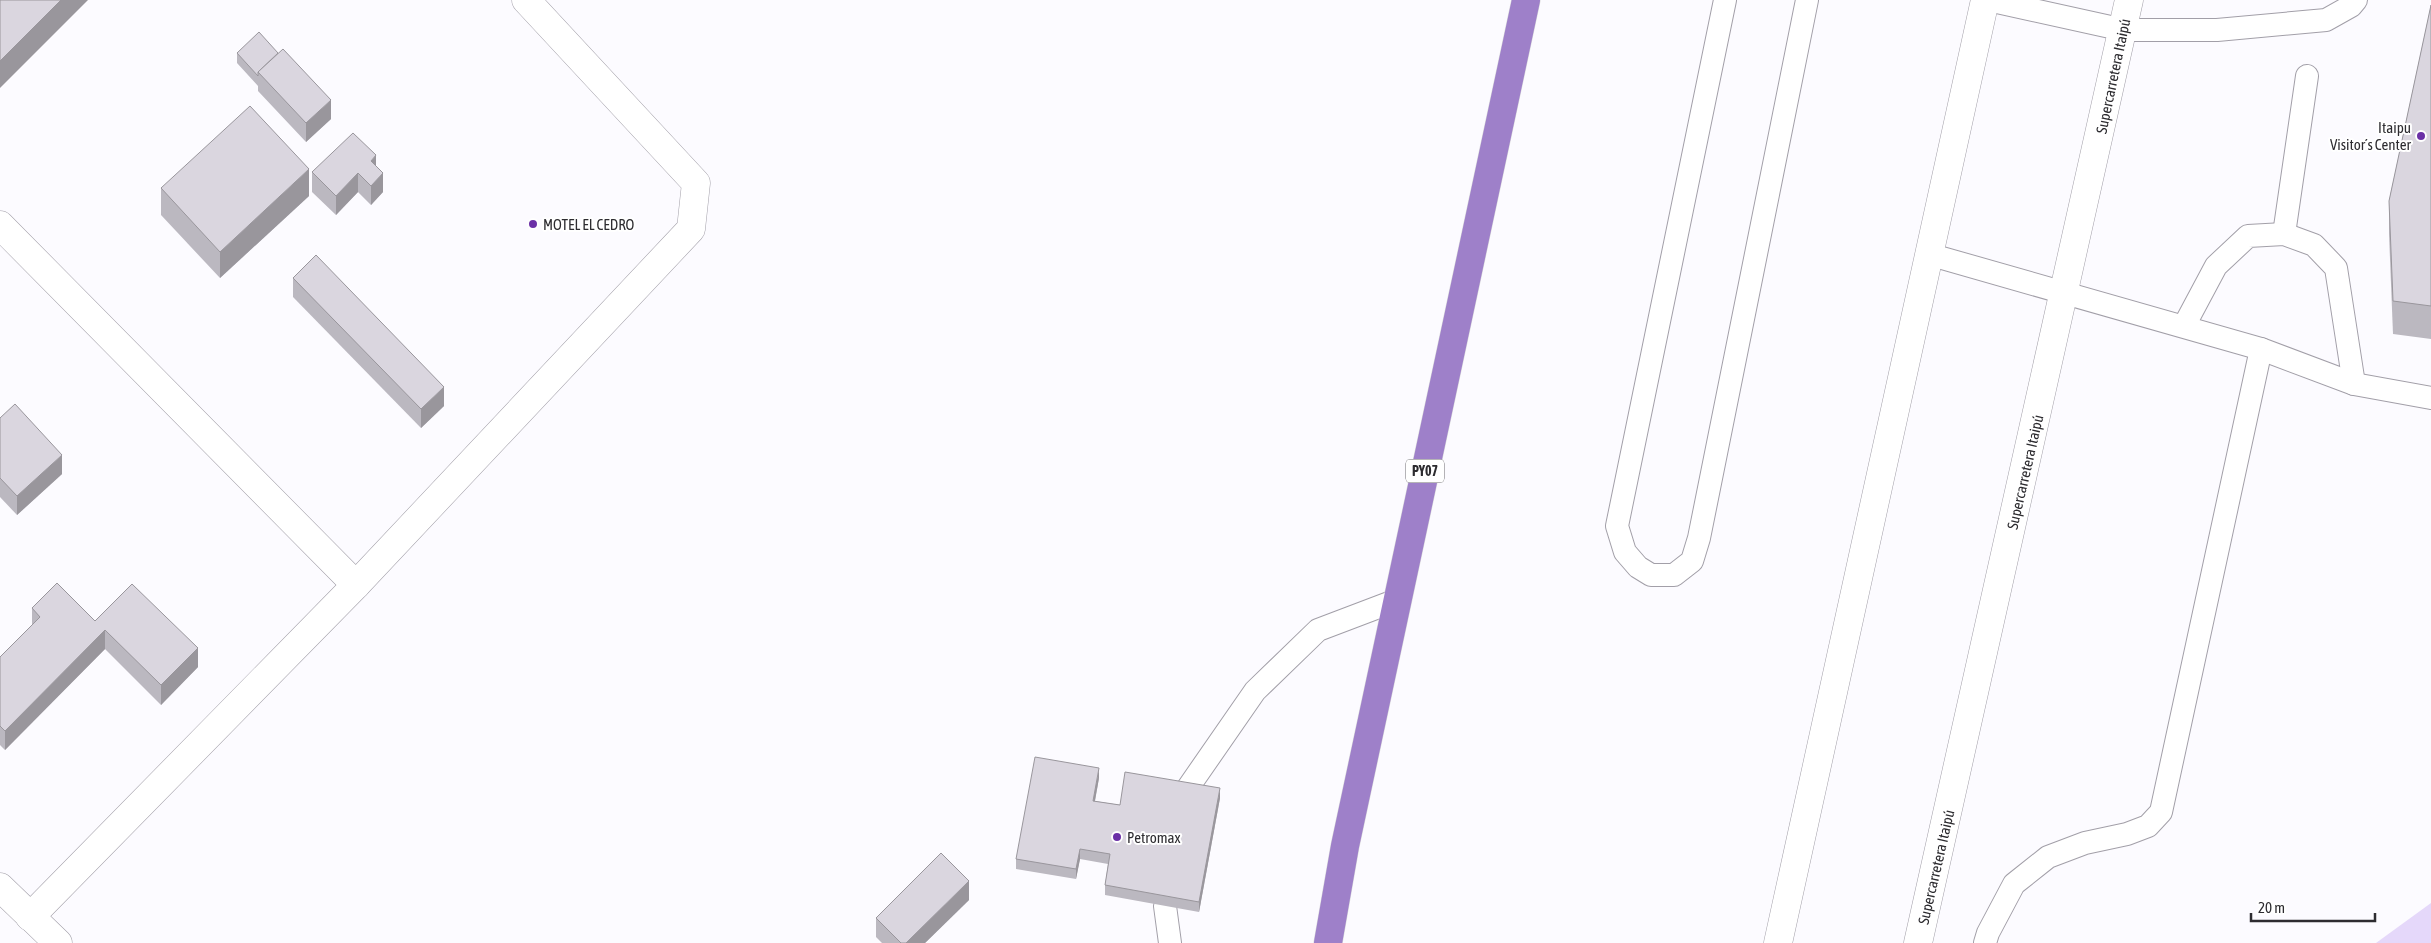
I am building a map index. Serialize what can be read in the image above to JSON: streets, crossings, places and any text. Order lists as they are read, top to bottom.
{
  "streets": {
    "highway": ["PY07"],
    "street": ["Supercarretera Itaipú"]
  },
  "places": ["Itaipu Visitor´s Center", "MOTEL EL CEDRO", "Petromax"],
  "scale_bar": "20 m"
}
